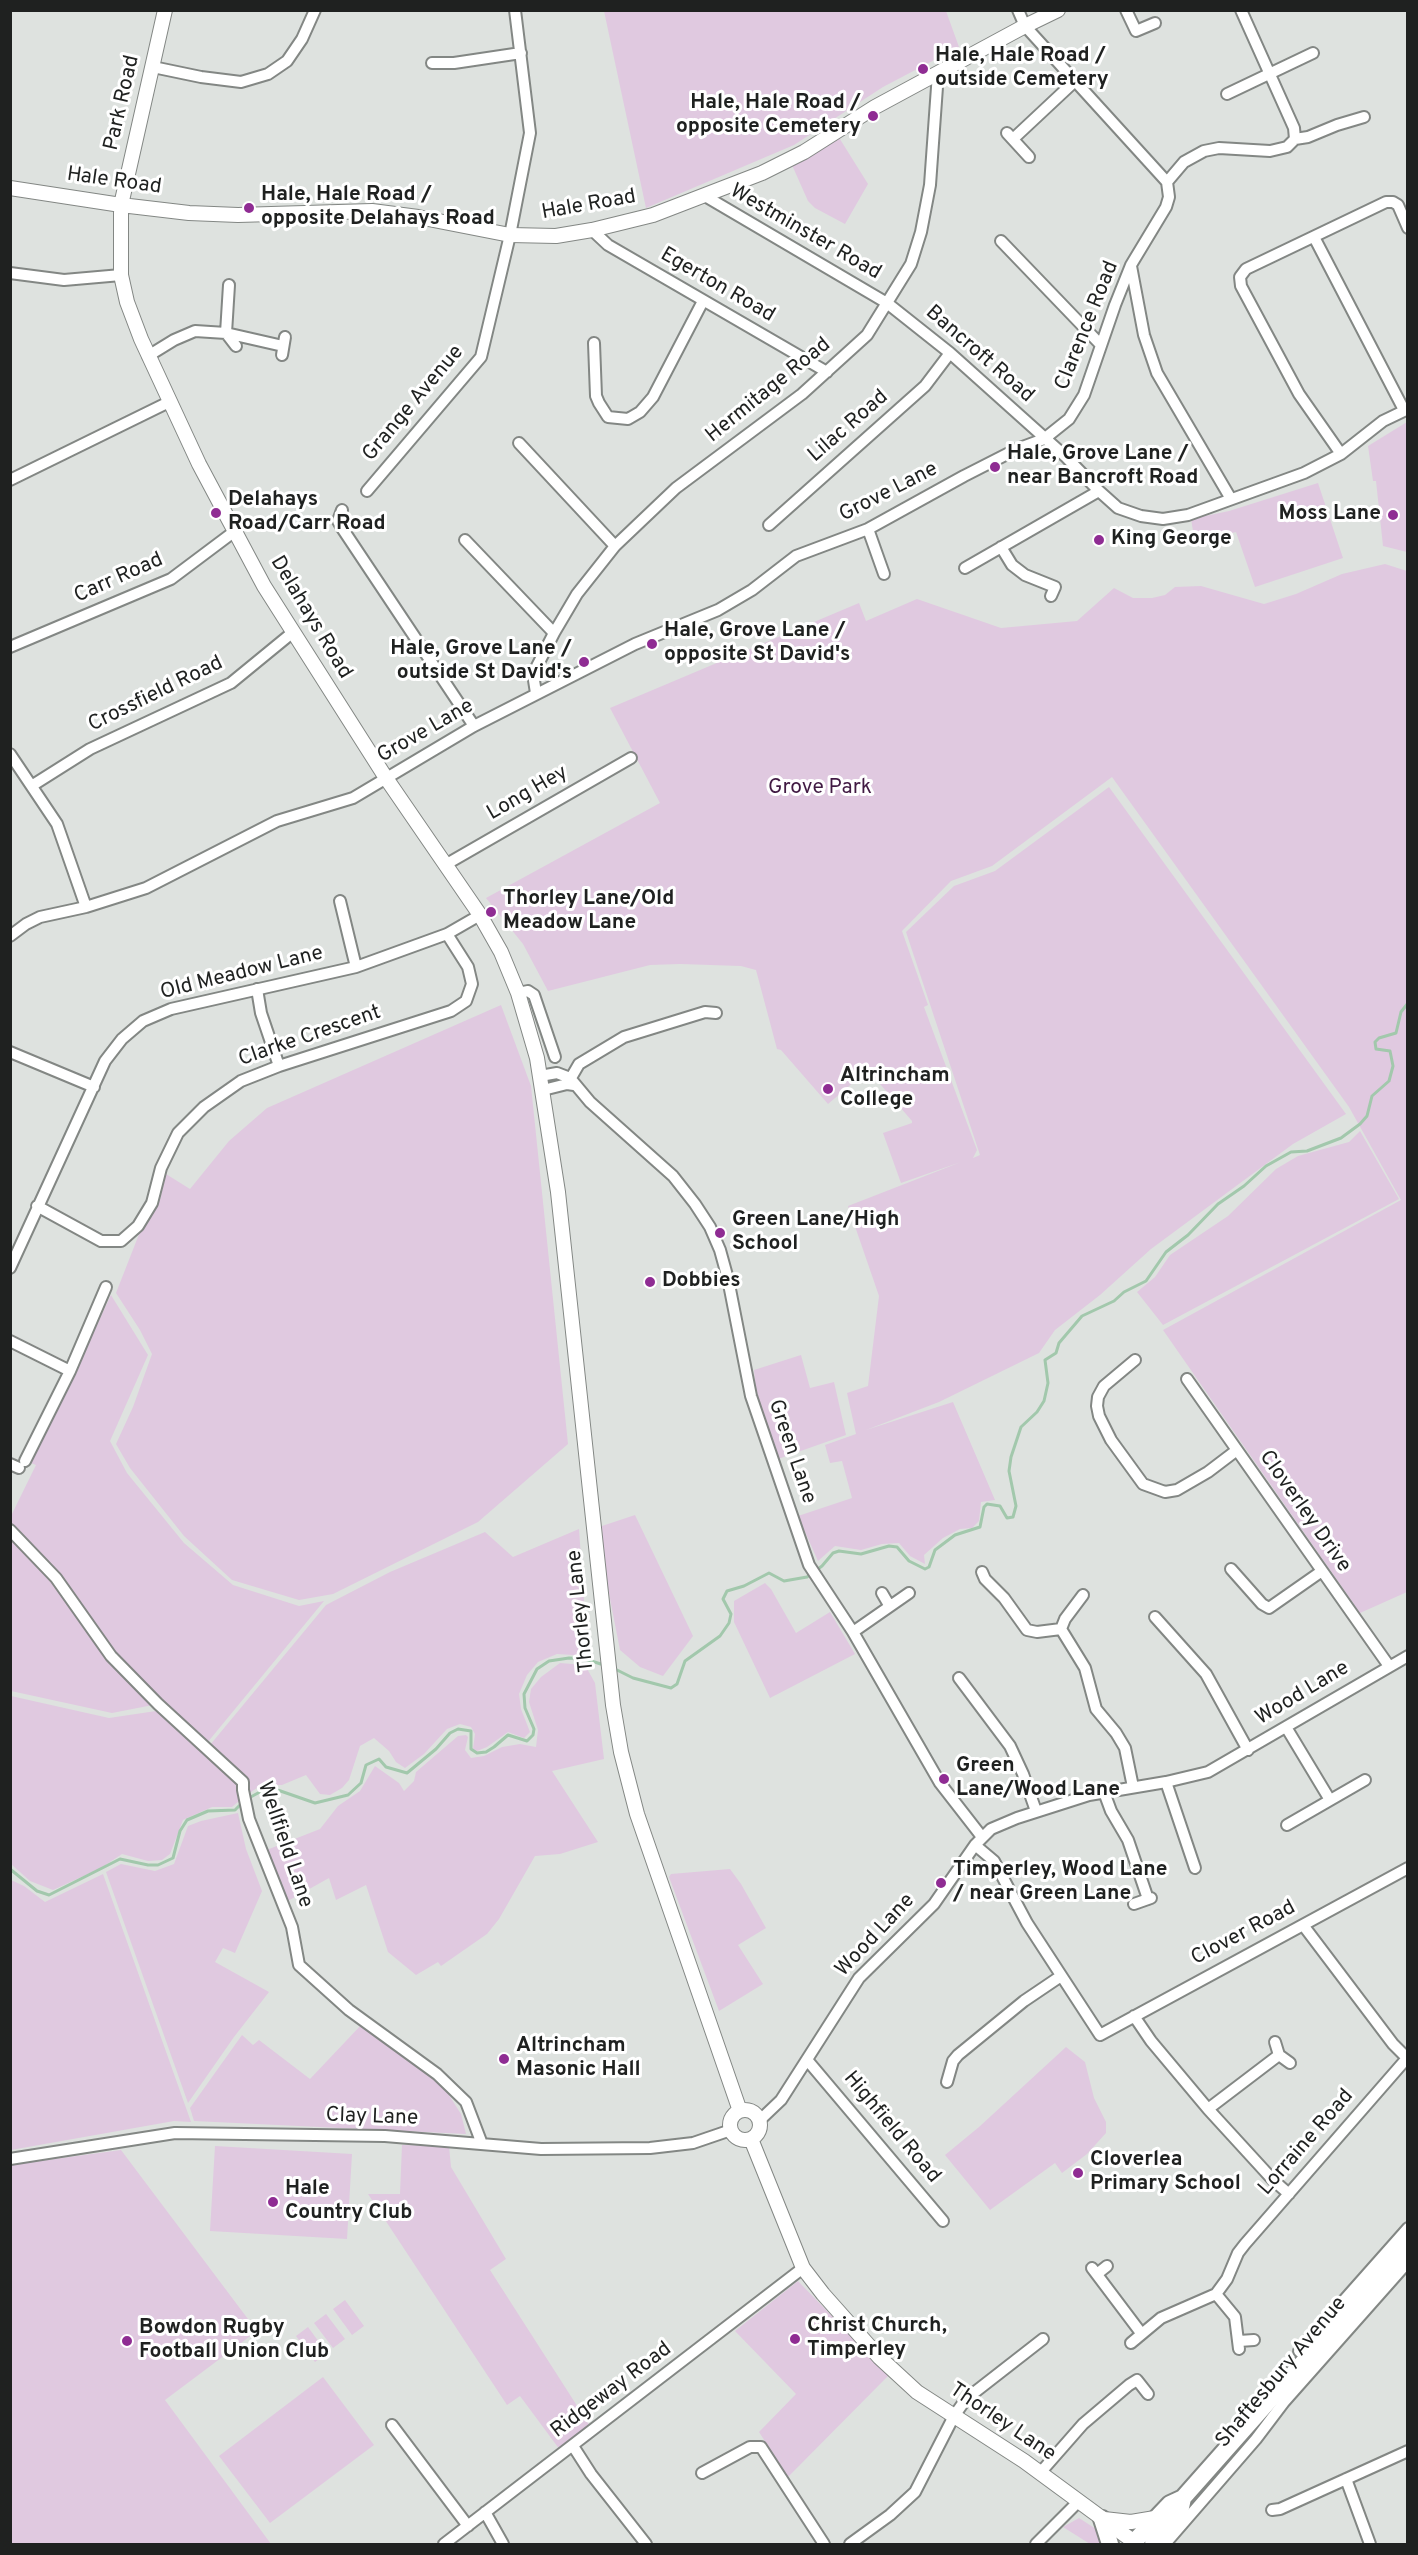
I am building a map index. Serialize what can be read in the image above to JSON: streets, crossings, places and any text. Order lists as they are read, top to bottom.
{
  "streets": {
    "highway": ["Shaftesbury Avenue"],
    "main road": [
      "Park Road",
      "Hale Road",
      "Delahays Road",
      "Thorley Lane"
    ],
    "street": [
      "Westminster Road",
      "Egerton Road",
      "Clarence Road",
      "Bancroft Road",
      "Hermitage Road",
      "Grange Avenue",
      "Lilac Road",
      "Grove Lane",
      "Carr Road",
      "Crossfield Road",
      "Long Hey",
      "Old Meadow Lane",
      "Clarke Crescent",
      "Green Lane",
      "Cloverley Drive",
      "Wood Lane",
      "Wellfield Lane",
      "Clover Road",
      "Clay Lane",
      "Highfield Road",
      "Lorraine Road",
      "Ridgeway Road"
    ]
  },
  "crossings": [
    ["Park Road", "Hale Road"],
    ["Park Road", "Delahays Road"],
    ["Hale Road", "Westminster Road"],
    ["Hale Road", "Egerton Road"],
    ["Hale Road", "Hermitage Road"],
    ["Hale Road", "Grange Avenue"],
    ["Hale Road", "Delahays Road"],
    ["Westminster Road", "Bancroft Road"],
    ["Westminster Road", "Hermitage Road"],
    ["Egerton Road", "Hermitage Road"],
    ["Clarence Road", "Bancroft Road"],
    ["Clarence Road", "Grove Lane"],
    ["Bancroft Road", "Hermitage Road"],
    ["Bancroft Road", "Lilac Road"],
    ["Bancroft Road", "Grove Lane"],
    ["Hermitage Road", "Grove Lane"],
    ["Grove Lane", "Delahays Road"],
    ["Carr Road", "Delahays Road"],
    ["Delahays Road", "Crossfield Road"],
    ["Delahays Road", "Long Hey"],
    ["Delahays Road", "Old Meadow Lane"],
    ["Delahays Road", "Thorley Lane"],
    ["Old Meadow Lane", "Clarke Crescent"],
    ["Green Lane", "Wood Lane"],
    ["Green Lane", "Clover Road"],
    ["Cloverley Drive", "Wood Lane"],
    ["Thorley Lane", "Wood Lane"],
    ["Thorley Lane", "Clay Lane"],
    ["Thorley Lane", "Shaftesbury Avenue"],
    ["Thorley Lane", "Ridgeway Road"],
    ["Wood Lane", "Clay Lane"],
    ["Wood Lane", "Highfield Road"],
    ["Wellfield Lane", "Clay Lane"]
  ],
  "parks": ["Grove Park"],
  "places": [
    "Hale, Hale Road / outside Cemetery",
    "Hale, Hale Road / opposite Cemetery",
    "Hale, Hale Road / opposite Delahays Road",
    "Hale, Grove Lane / near Bancroft Road",
    "Delahays Road/Carr Road",
    "Moss Lane",
    "King George",
    "Hale, Grove Lane / opposite St David's",
    "Hale, Grove Lane / outside St David's",
    "Thorley Lane/Old Meadow Lane",
    "Altrincham College",
    "Green Lane/High School",
    "Dobbies",
    "Green Lane/Wood Lane",
    "Timperley, Wood Lane / near Green Lane",
    "Altrincham Masonic Hall",
    "Cloverlea Primary School",
    "Hale Country Club",
    "Christ Church, Timperley",
    "Bowdon Rugby Football Union Club"
  ]
}
